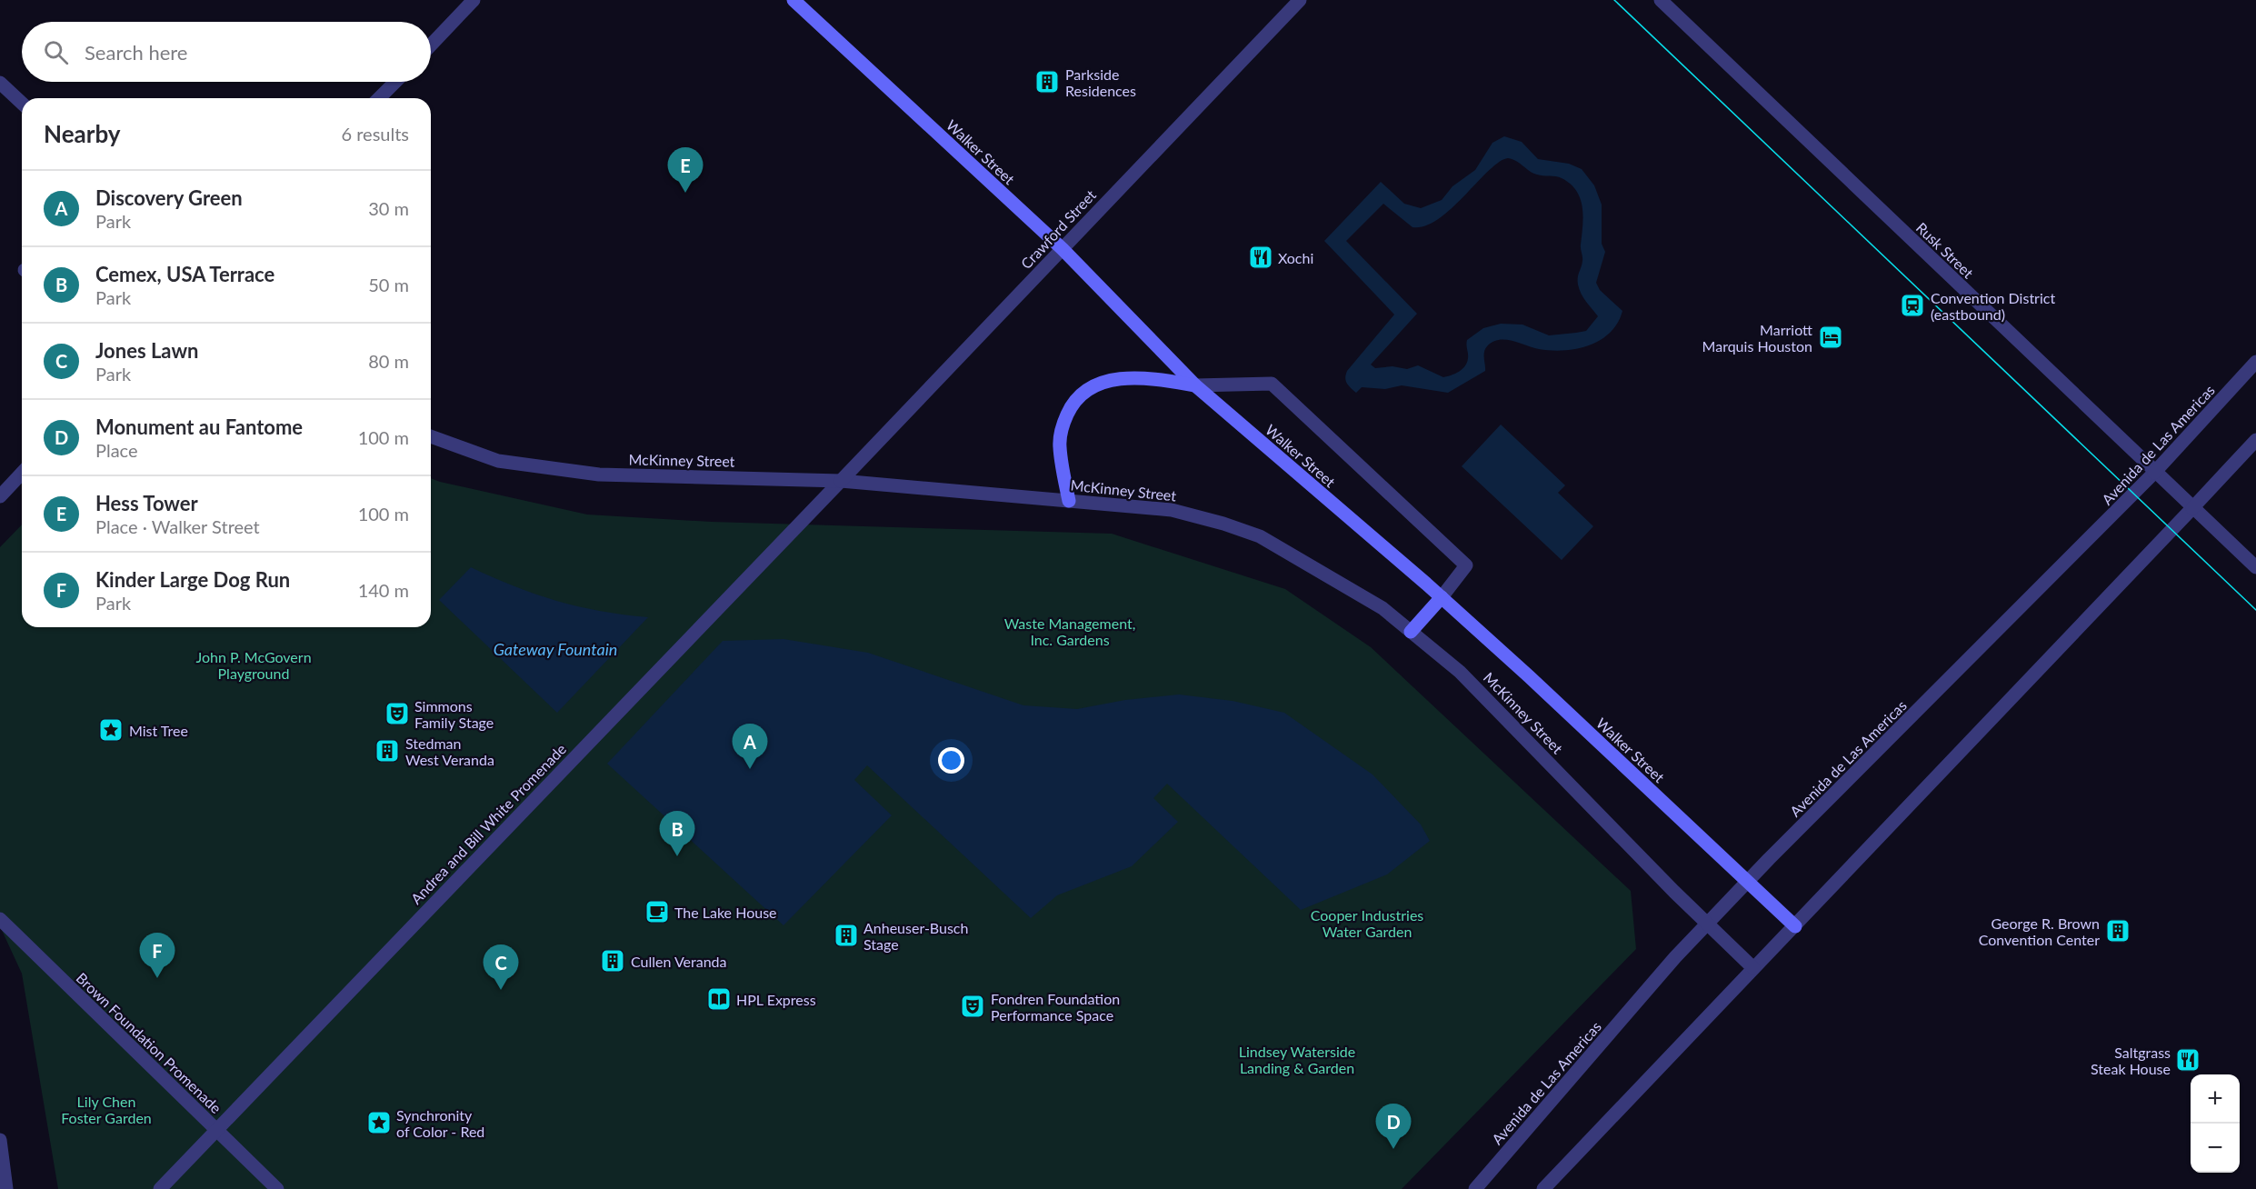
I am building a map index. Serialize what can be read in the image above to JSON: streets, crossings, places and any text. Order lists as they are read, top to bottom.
{
  "streets": {
    "main road": ["Walker Street"],
    "street": [
      "Crawford Street",
      "Rusk Street",
      "Avenida de Las Americas",
      "McKinney Street",
      "Andrea and Bill White Promenade",
      "Brown Foundation Promenade"
    ]
  },
  "crossings": [
    ["Walker Street", "Crawford Street"],
    ["Walker Street", "Avenida de Las Americas"],
    ["Crawford Street", "McKinney Street"],
    ["Crawford Street", "Andrea and Bill White Promenade"],
    ["Rusk Street", "Avenida de Las Americas"],
    ["Avenida de Las Americas", "McKinney Street"],
    ["McKinney Street", "Andrea and Bill White Promenade"],
    ["Andrea and Bill White Promenade", "Brown Foundation Promenade"]
  ],
  "water": ["Gateway Fountain"],
  "parks": [
    "Waste Management, Inc. Gardens",
    "John P. McGovern Playground",
    "Cooper Industries Water Garden",
    "Lindsey Waterside Landing & Garden",
    "Lily Chen Foster Garden"
  ],
  "places": {
    "building": [
      "Parkside Residences",
      "Stedman West Veranda",
      "George R. Brown Convention Center",
      "Anheuser-Busch Stage",
      "Cullen Veranda"
    ],
    "restaurant": ["Xochi", "Saltgrass Steak House"],
    "station": ["Convention District (eastbound)"],
    "hotel": ["Marriott Marquis Houston"],
    "theatre": ["Simmons Family Stage", "Fondren Foundation Performance Space"],
    "place": ["Mist Tree", "Synchronity of Color - Red"],
    "cafe": ["The Lake House"],
    "library": ["HPL Express"]
  },
  "page": {
    "search": "Search here",
    "heading": ["Nearby", "6 results"],
    "pins": [
      "E",
      "A",
      "B",
      "F",
      "C",
      "D"
    ],
    "list": [
      {
        "mark": "A",
        "name": "Discovery Green",
        "note": "Park",
        "value": "30 m"
      },
      {
        "mark": "B",
        "name": "Cemex, USA Terrace",
        "note": "Park",
        "value": "50 m"
      },
      {
        "mark": "C",
        "name": "Jones Lawn",
        "note": "Park",
        "value": "80 m"
      },
      {
        "mark": "D",
        "name": "Monument au Fantome",
        "note": "Place",
        "value": "100 m"
      },
      {
        "mark": "E",
        "name": "Hess Tower",
        "note": "Place · Walker Street",
        "value": "100 m"
      },
      {
        "mark": "F",
        "name": "Kinder Large Dog Run",
        "note": "Park",
        "value": "140 m"
      }
    ],
    "map_buttons": ["+", "−"]
  }
}
